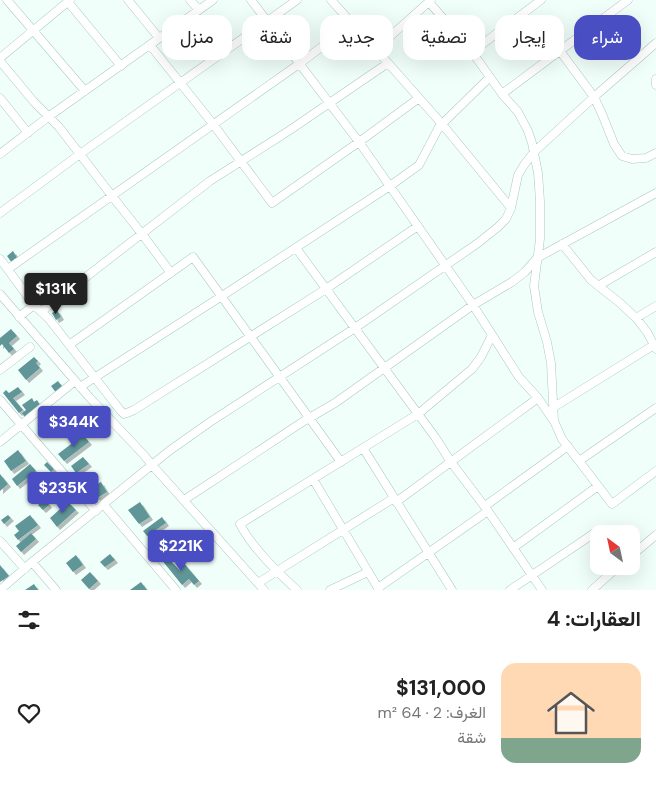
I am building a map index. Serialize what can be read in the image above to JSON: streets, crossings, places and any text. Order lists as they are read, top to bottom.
{
  "north": "top left",
  "page": {
    "chip": [
      "شراء",
      "إيجار",
      "تصفية",
      "جديد",
      "شقة",
      "منزل"
    ],
    "price": [
      "$131K",
      "$344K",
      "$235K",
      "$221K"
    ],
    "heading": "العقارات: 4",
    "list": [
      {
        "name": "$131,000",
        "note": "الغرف: 2 · 64 m² · شقة"
      }
    ]
  }
}
